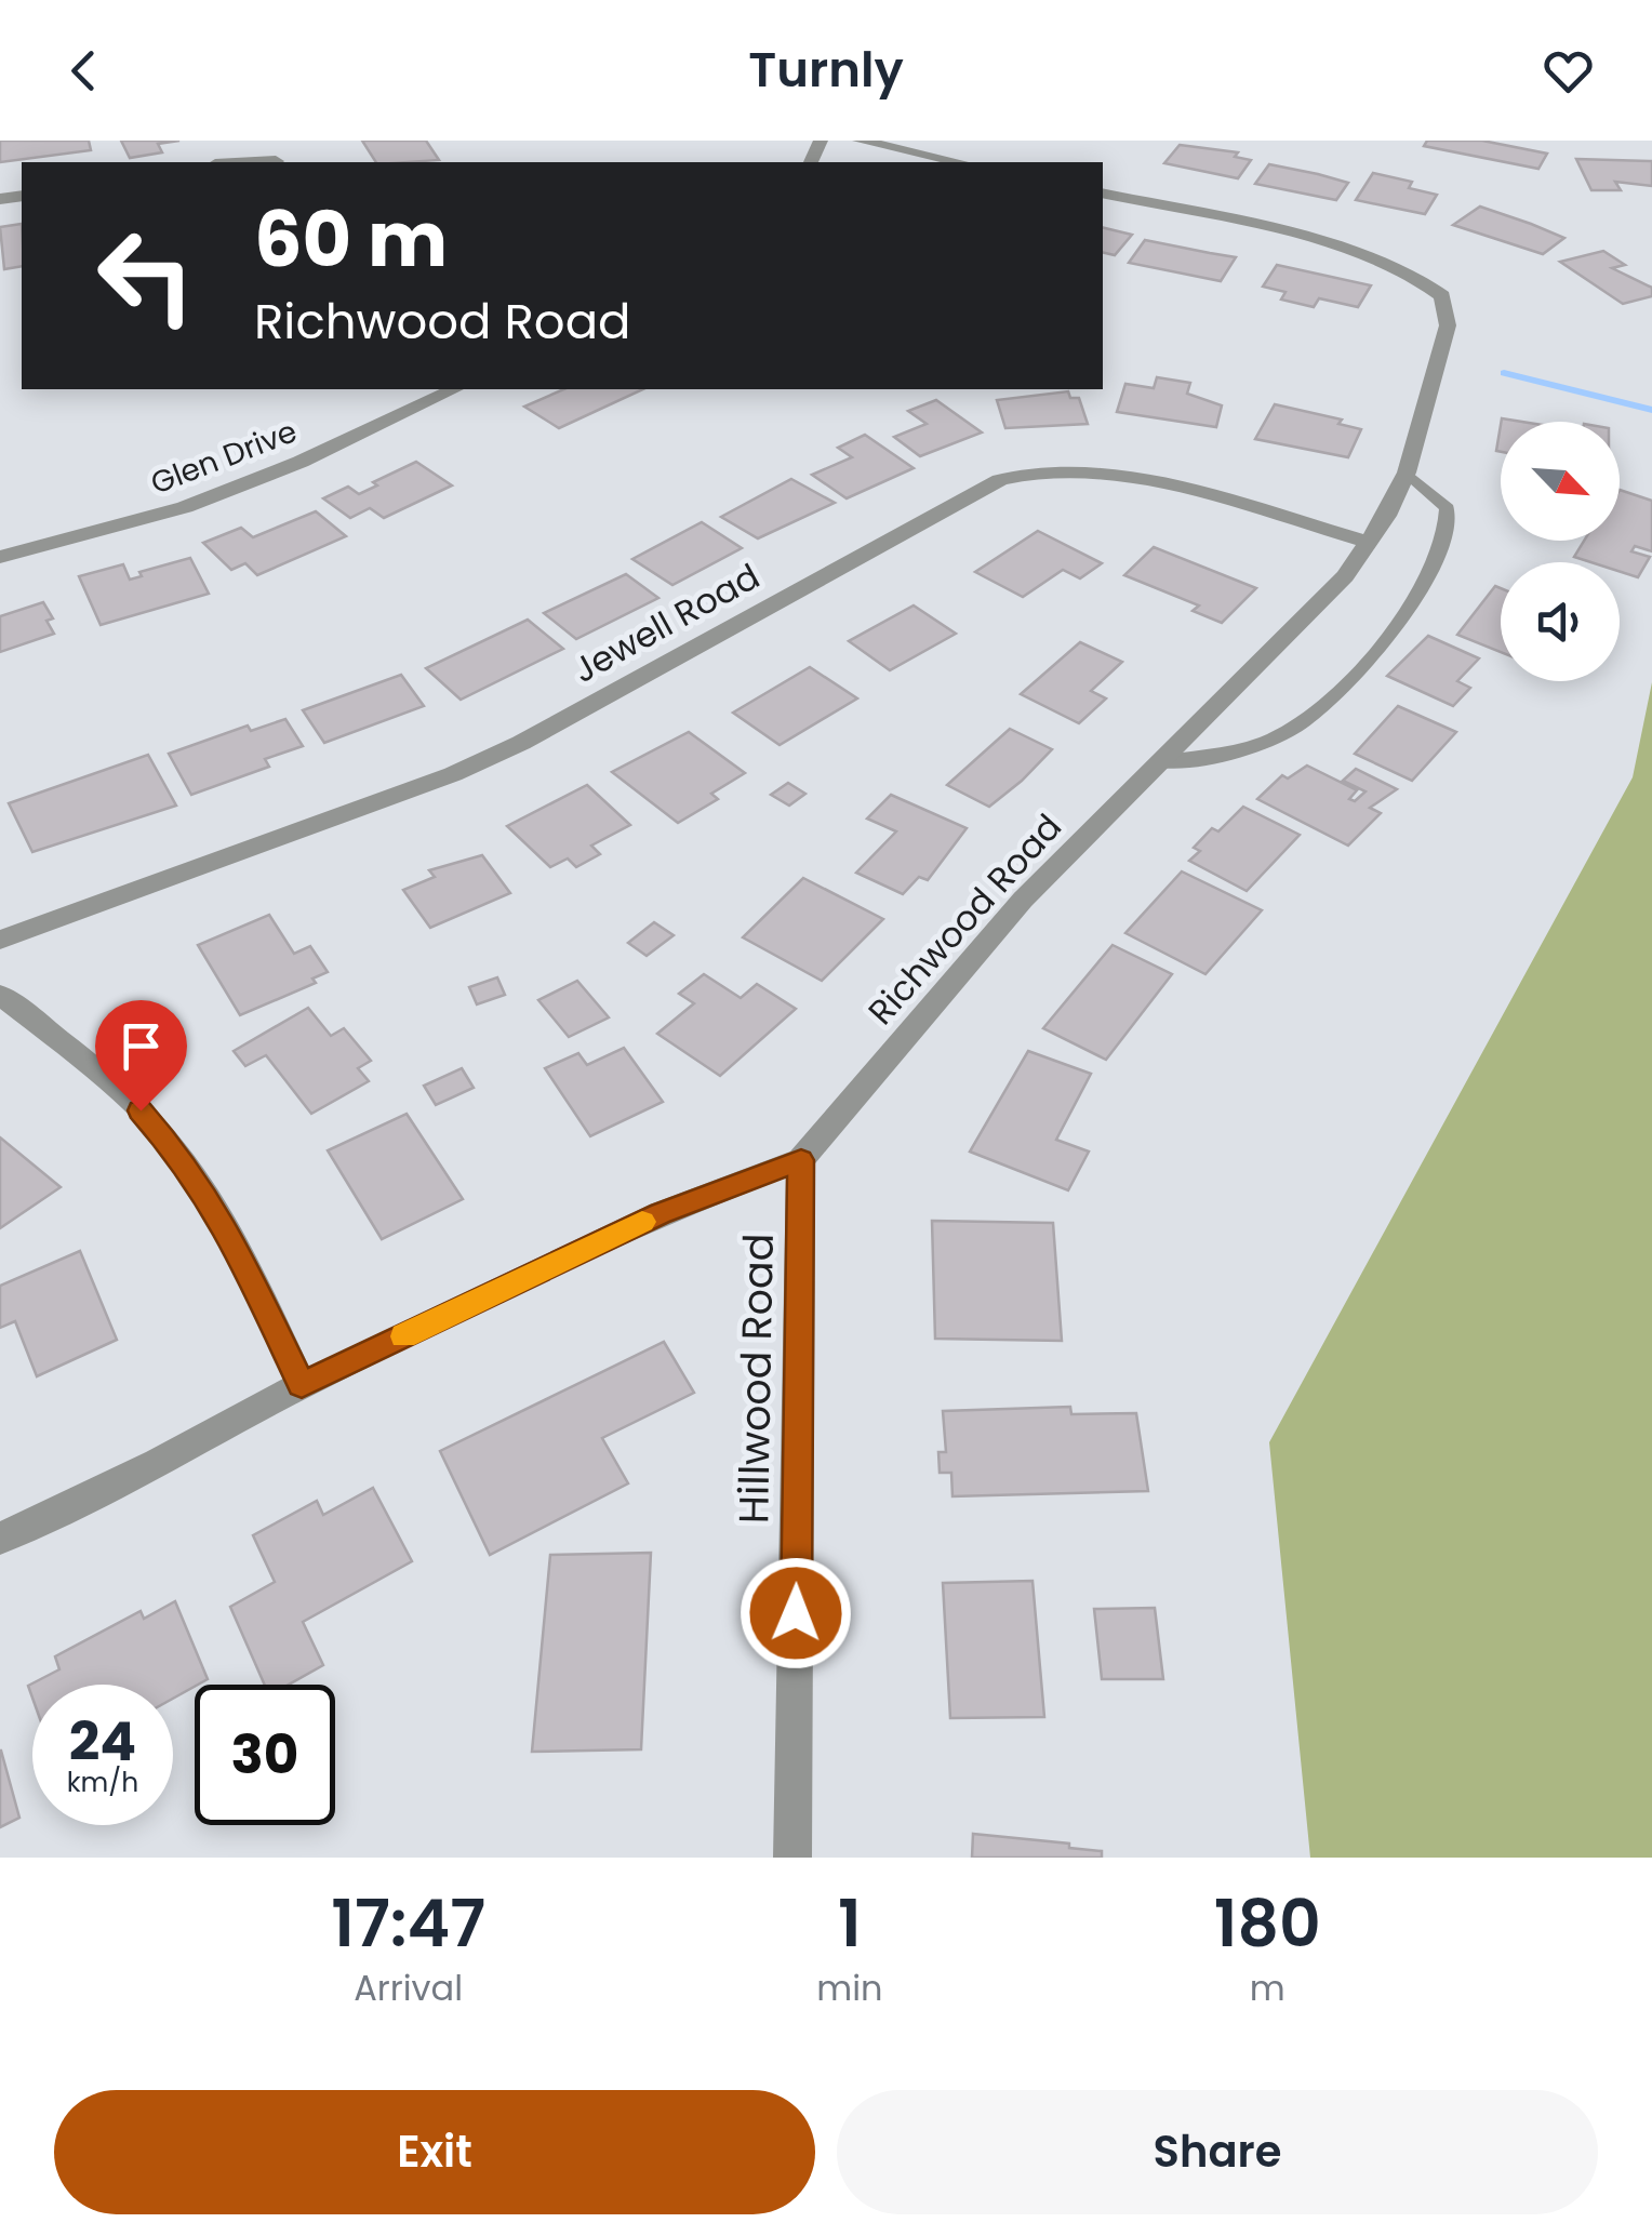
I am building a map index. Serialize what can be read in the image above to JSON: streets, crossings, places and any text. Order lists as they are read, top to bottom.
{
  "streets": {
    "street": [
      "Glen Drive",
      "Jewell Road",
      "Richwood Road",
      "Hillwood Road"
    ]
  },
  "crossings": [
    ["Jewell Road", "Richwood Road"],
    ["Richwood Road", "Hillwood Road"]
  ],
  "north": "bottom right",
  "page": {
    "header": "Turnly",
    "turn": ["60 m", "Richwood Road"],
    "speed": "24 km/h",
    "limit": "30",
    "eta": [
      "17:47",
      "Arrival",
      "1",
      "min",
      "180",
      "m"
    ],
    "buttons": ["Exit", "Share"]
  }
}
